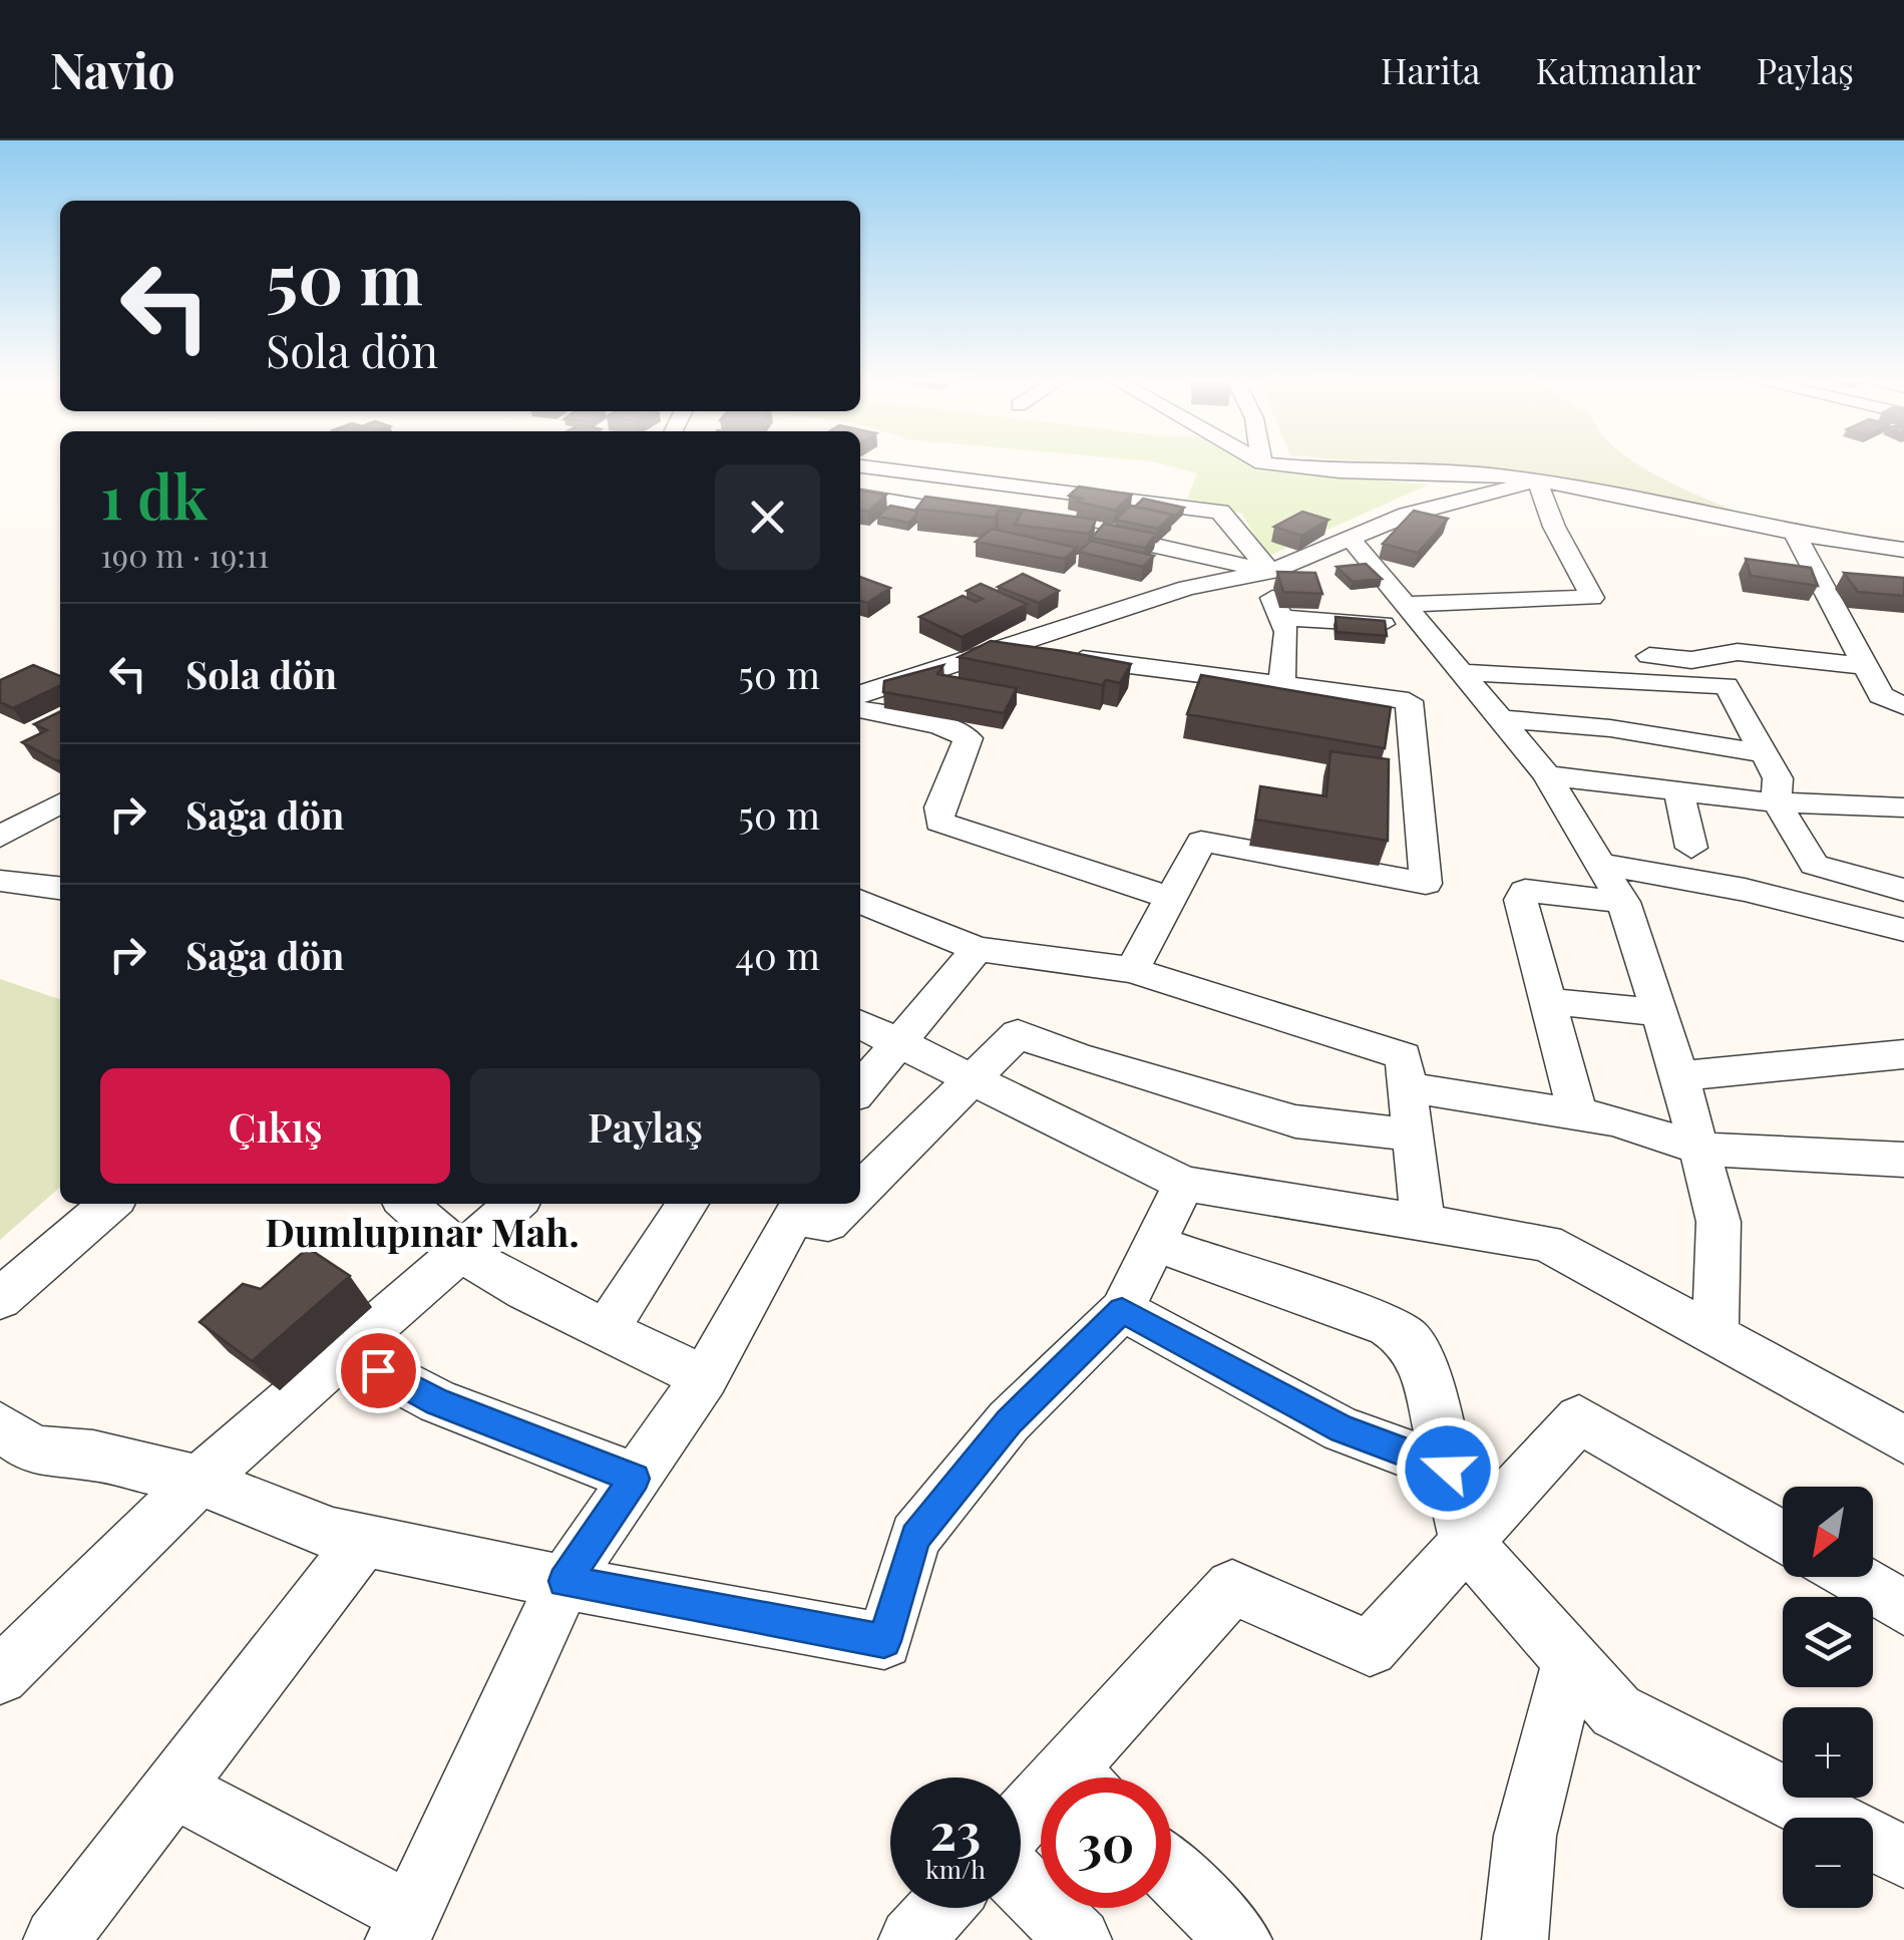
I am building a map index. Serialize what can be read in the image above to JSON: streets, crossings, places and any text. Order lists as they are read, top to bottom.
{
  "districts": ["Dumlupınar Mah."],
  "north": "bottom left",
  "page": {
    "header": "Navio",
    "nav": ["Harita", "Katmanlar", "Paylaş"],
    "turn": ["50 m", "Sola dön"],
    "heading": ["1 dk", "190 m · 19:11"],
    "list": [
      {
        "name": "Sola dön",
        "value": "50 m"
      },
      {
        "name": "Sağa dön",
        "value": "50 m"
      },
      {
        "name": "Sağa dön",
        "value": "40 m"
      }
    ],
    "buttons": ["Çıkış", "Paylaş"],
    "map_buttons": ["+", "−"],
    "speed": "23 km/h",
    "limit": "30"
  }
}
